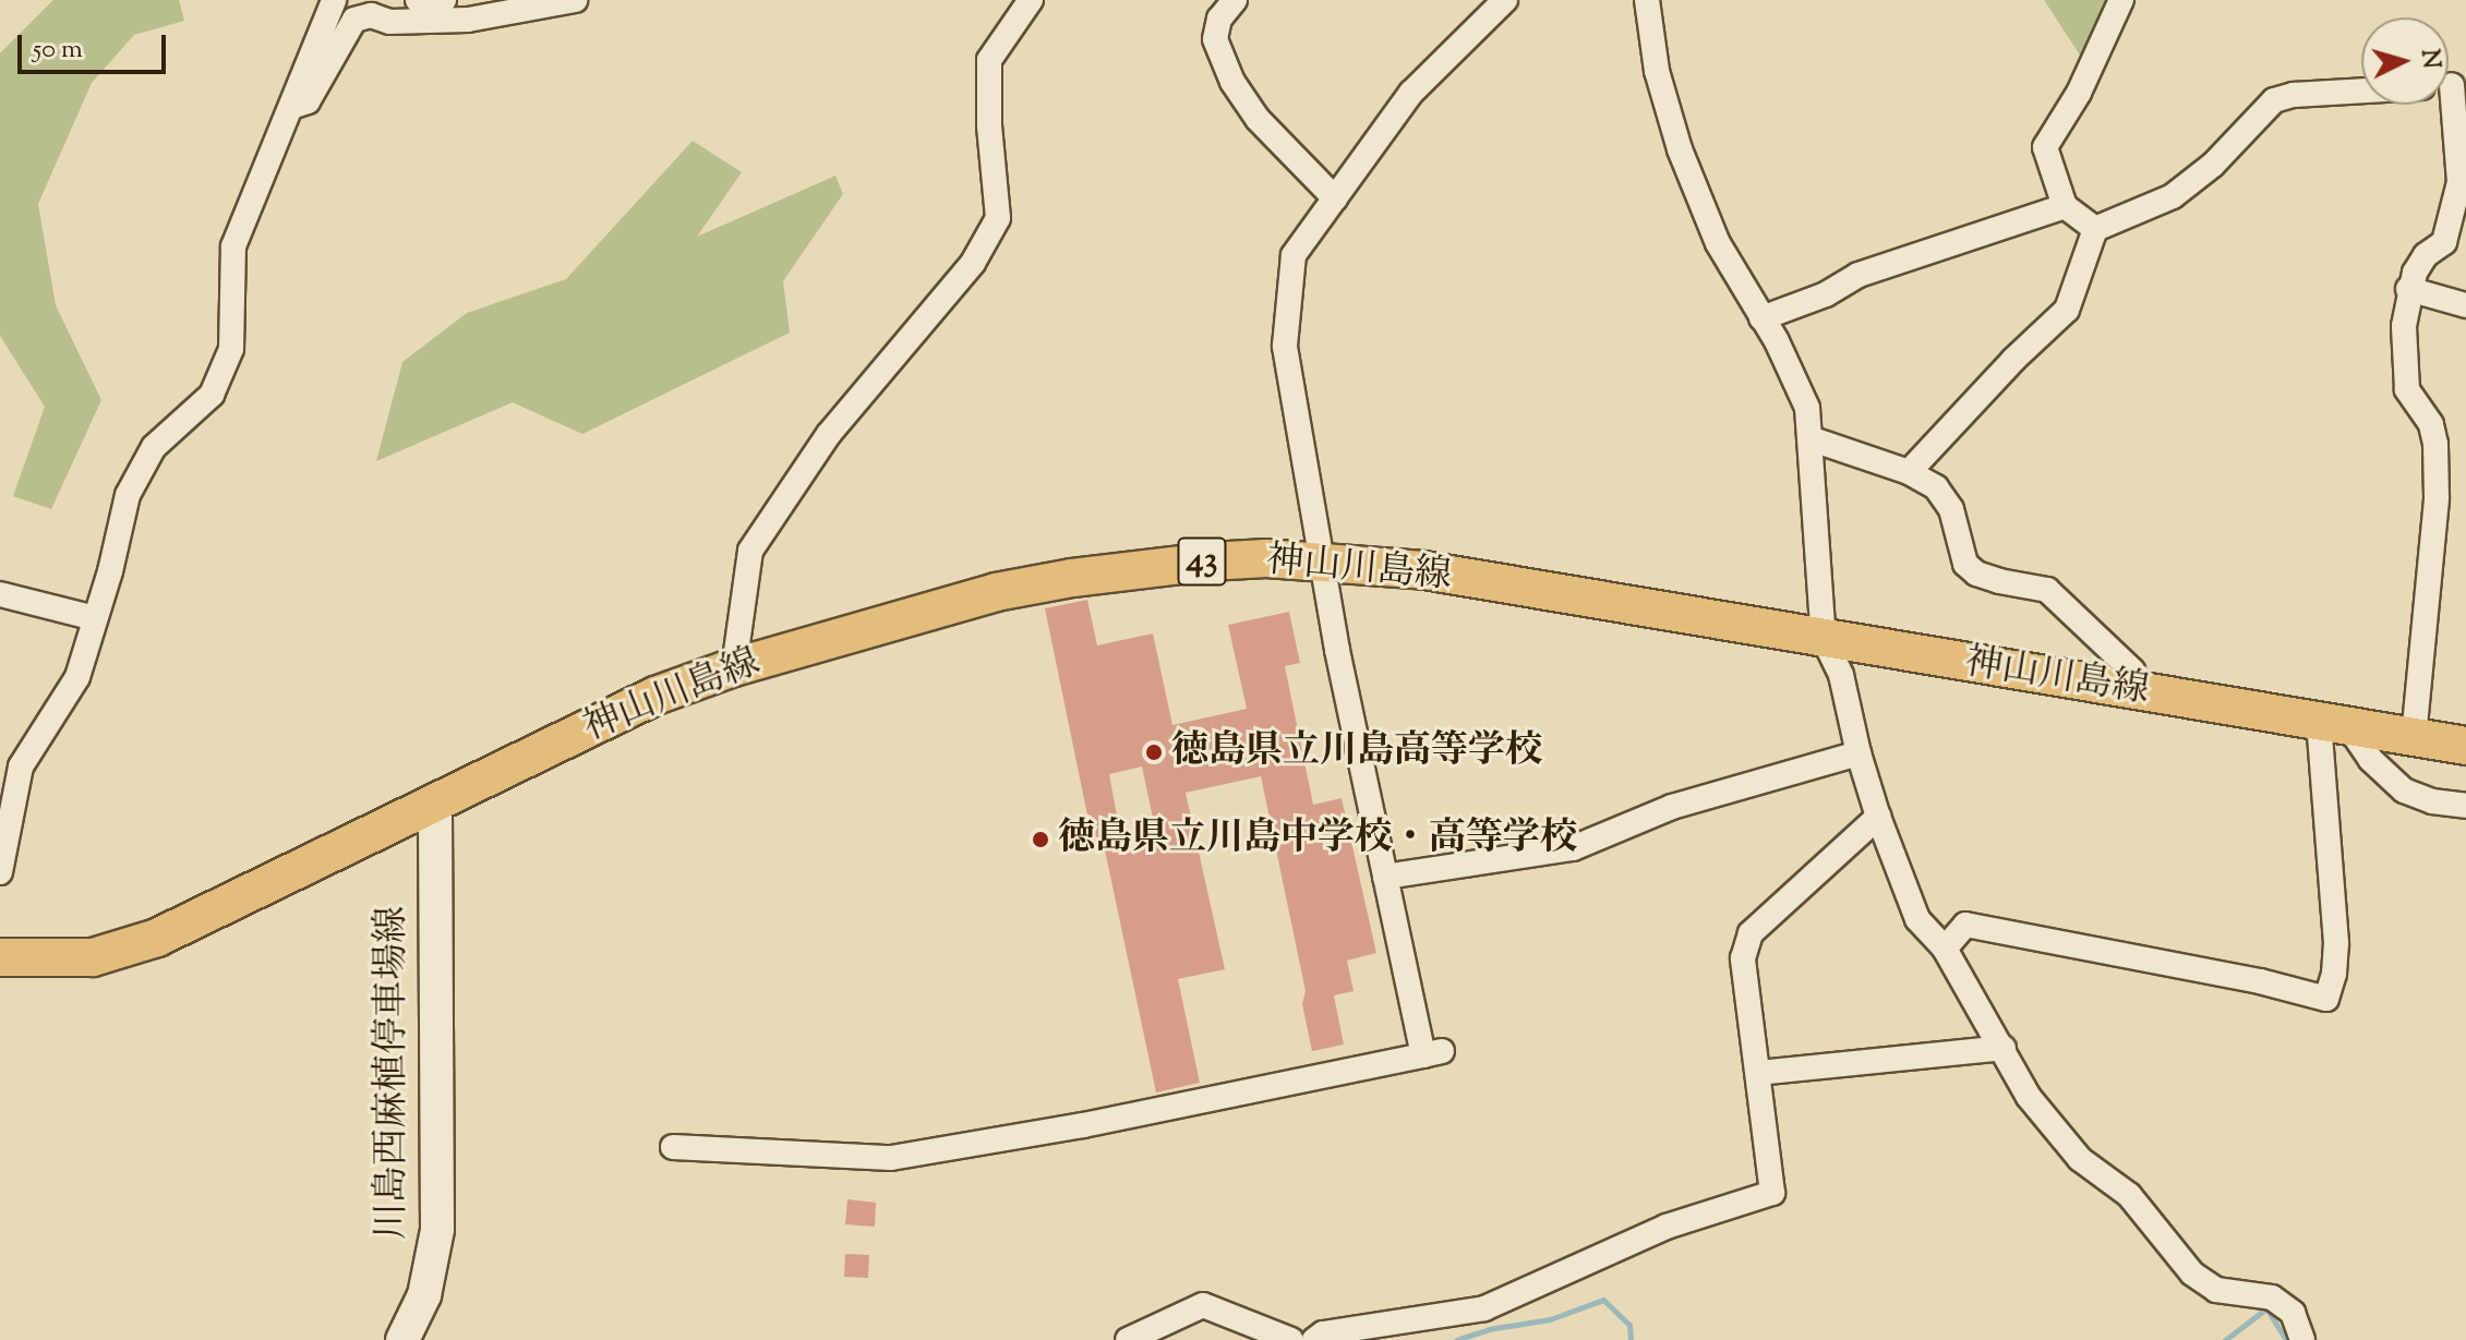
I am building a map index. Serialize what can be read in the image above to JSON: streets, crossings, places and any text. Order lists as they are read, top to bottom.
{
  "streets": {
    "main road": ["43", "神山川島線", "川島西麻植停車場線"]
  },
  "crossings": [
    ["神山川島線", "川島西麻植停車場線"]
  ],
  "places": ["徳島県立川島高等学校", "徳島県立川島中学校・高等学校"],
  "scale_bar": "50 m",
  "north": "right"
}
